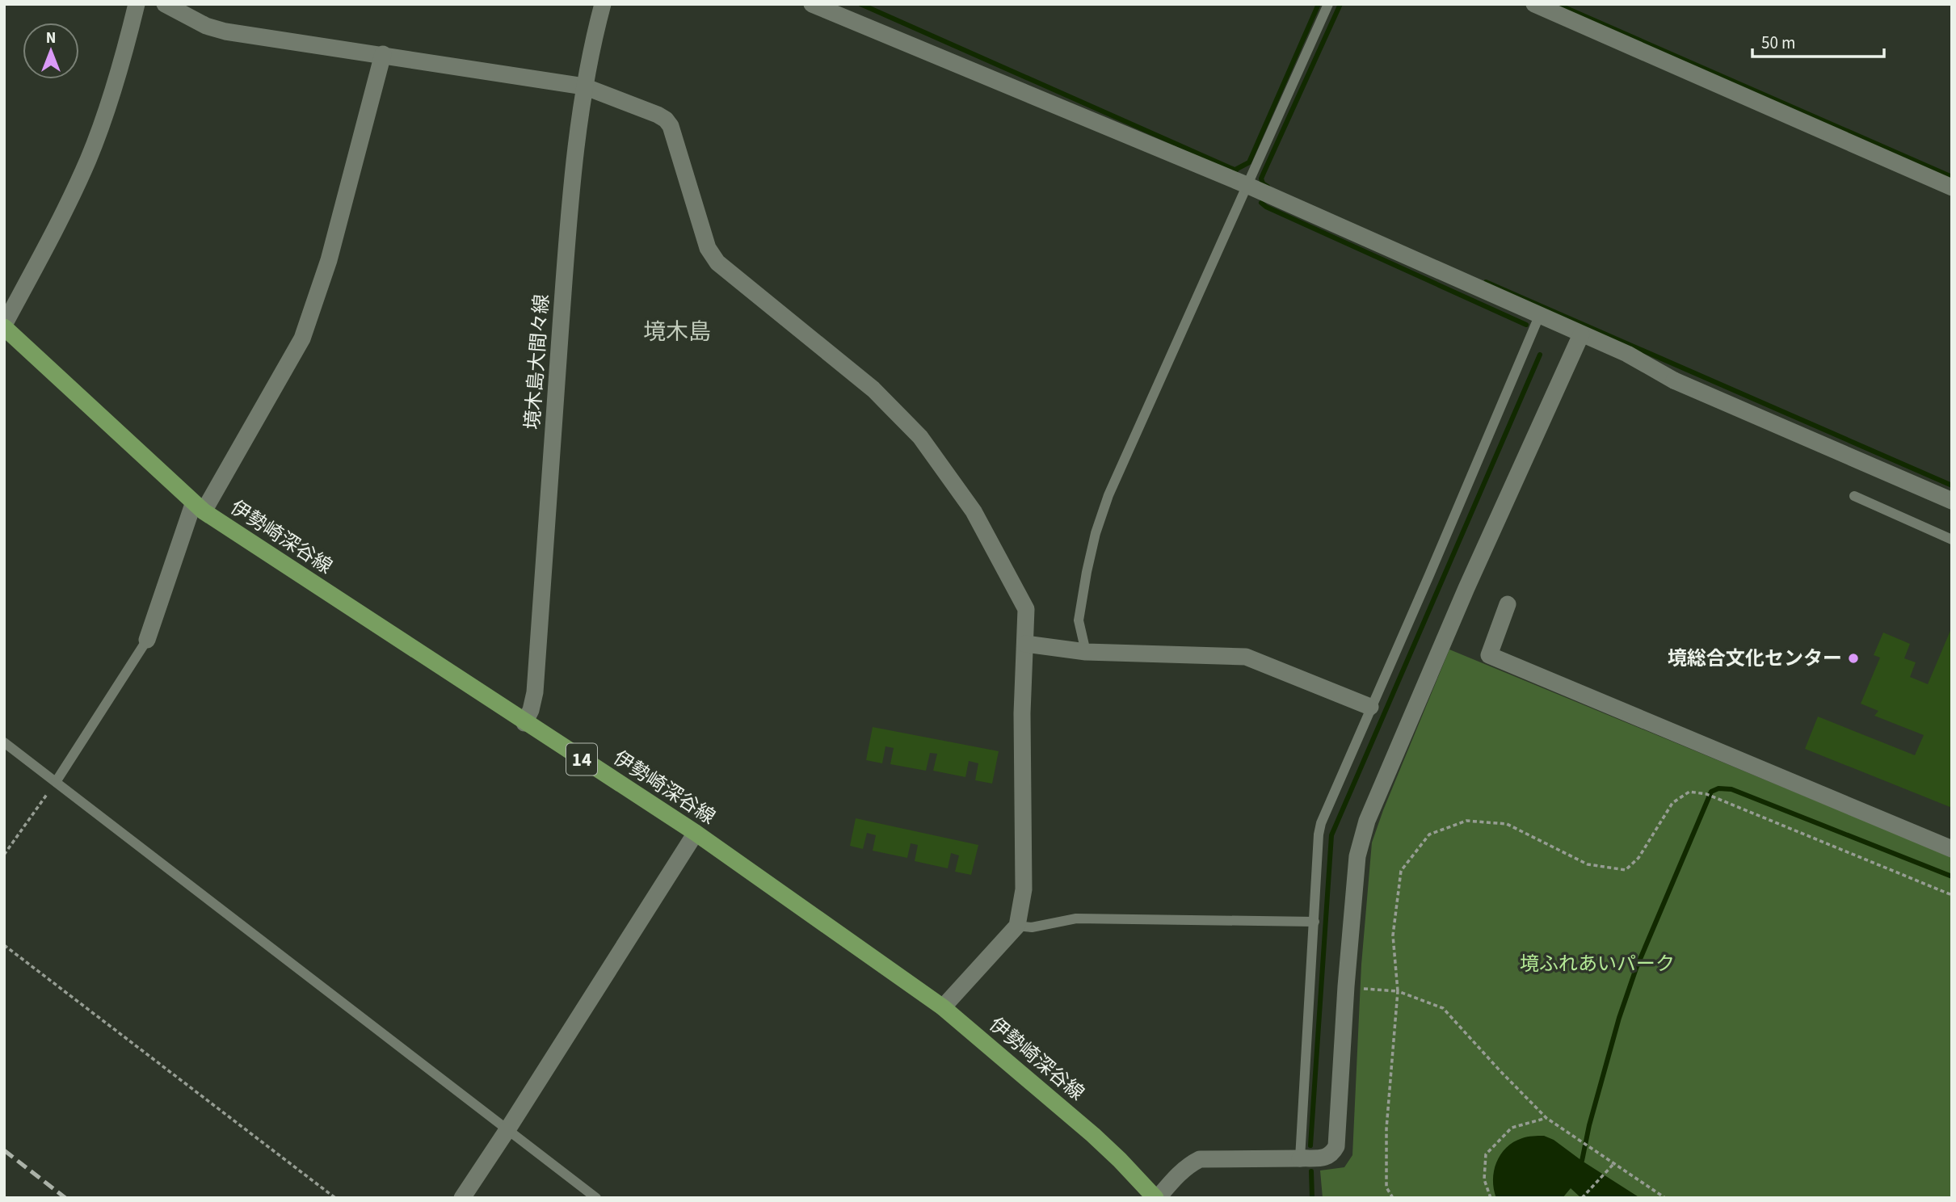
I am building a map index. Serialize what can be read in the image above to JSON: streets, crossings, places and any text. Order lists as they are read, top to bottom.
{
  "streets": {
    "main road": ["伊勢崎深谷線", "14"],
    "street": ["境木島大間々線"]
  },
  "crossings": [
    ["境木島大間々線", "伊勢崎深谷線"]
  ],
  "districts": ["境木島"],
  "parks": ["境ふれあいパーク"],
  "places": ["境総合文化センター"],
  "scale_bar": "50 m",
  "north": "top"
}
